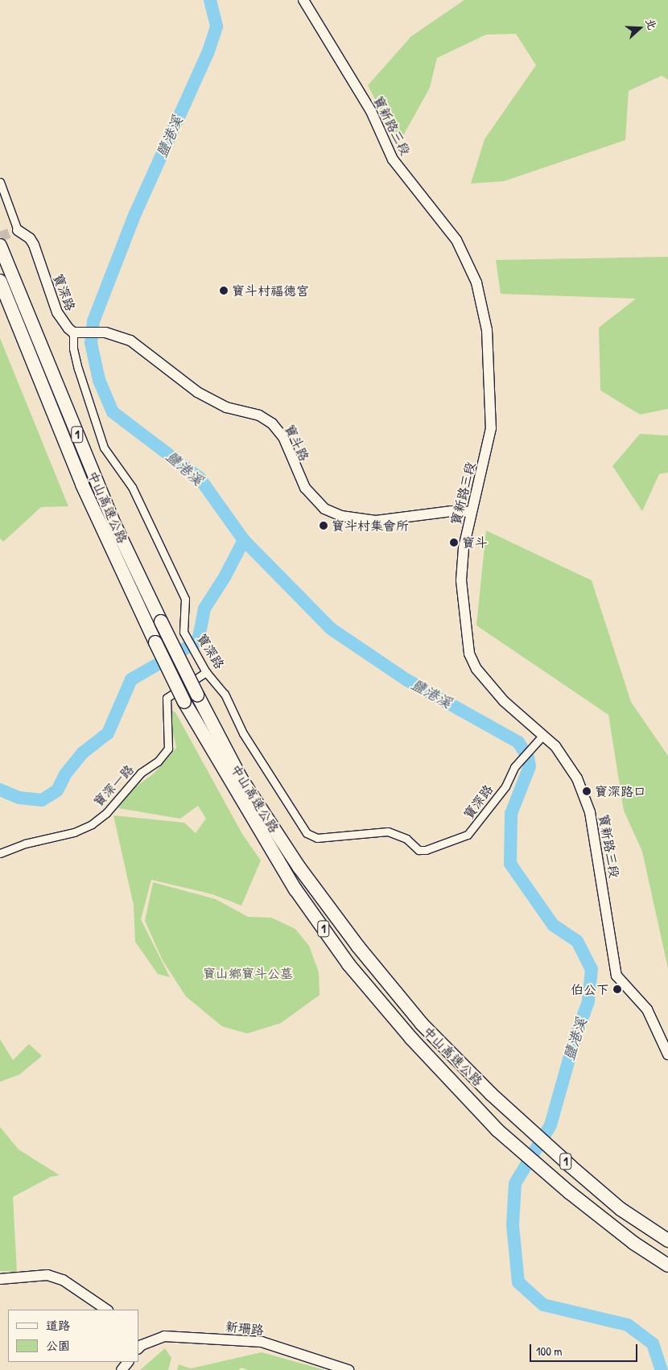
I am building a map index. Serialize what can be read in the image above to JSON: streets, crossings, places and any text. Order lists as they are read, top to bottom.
{
  "streets": {
    "highway": ["1", "中山高速公路"],
    "street": [
      "寶新路三段",
      "寶深路",
      "寶斗路",
      "寶深一路",
      "新珊路"
    ]
  },
  "crossings": [
    ["寶新路三段", "寶深路"],
    ["寶新路三段", "寶斗路"],
    ["寶深路", "寶斗路"],
    ["寶深路", "寶深一路"]
  ],
  "water": ["鹽港溪"],
  "parks": ["寶山鄉寶斗公墓"],
  "places": [
    "寶斗村福德宮",
    "寶斗村集會所",
    "寶斗",
    "寶深路口",
    "伯公下"
  ],
  "legend": ["道路", "公園"],
  "scale_bar": "100 m",
  "north": "right"
}
